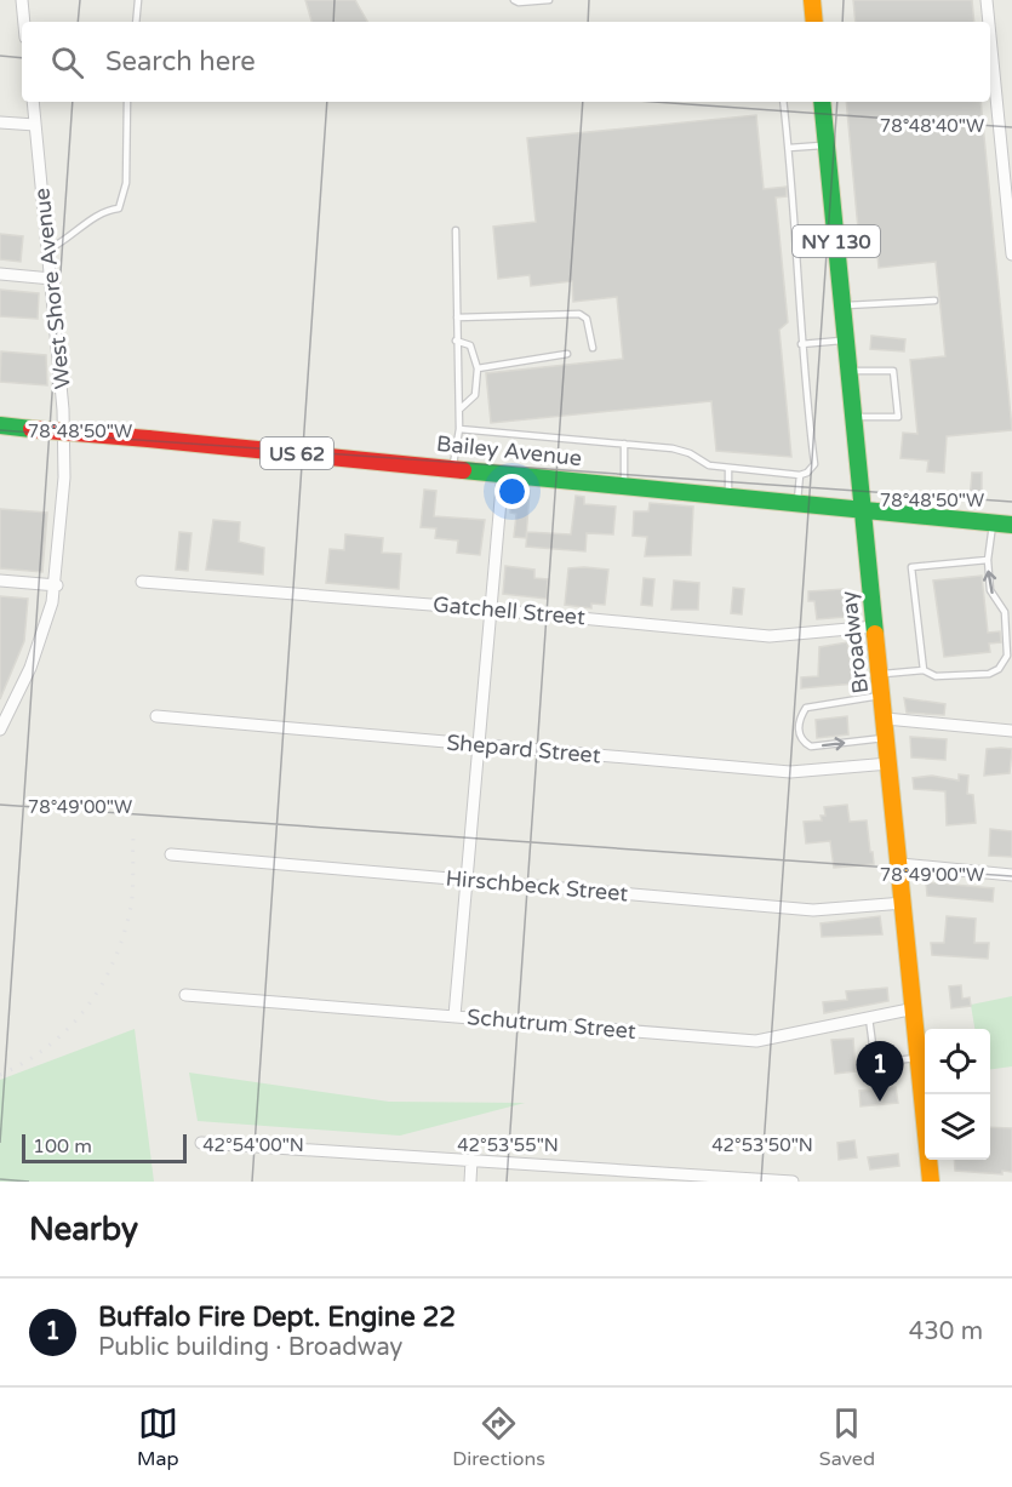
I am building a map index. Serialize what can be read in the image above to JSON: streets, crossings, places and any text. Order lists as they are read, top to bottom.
{
  "streets": {
    "main road": [
      "NY 130",
      "Bailey Avenue",
      "US 62",
      "Broadway"
    ],
    "street": [
      "West Shore Avenue",
      "Gatchell Street",
      "Shepard Street",
      "Hirschbeck Street",
      "Schutrum Street"
    ]
  },
  "crossings": [
    ["Bailey Avenue", "Broadway"],
    ["Gatchell Street", "Broadway"],
    ["Broadway", "Shepard Street"],
    ["Broadway", "Hirschbeck Street"],
    ["Broadway", "Schutrum Street"]
  ],
  "scale_bar": "100 m",
  "page": {
    "search": "Search here",
    "pins": "1",
    "scale": "100 m",
    "heading": "Nearby",
    "list": [
      {
        "mark": "1",
        "name": "Buffalo Fire Dept. Engine 22",
        "note": "Public building · Broadway",
        "value": "430 m"
      }
    ],
    "nav": ["Map", "Directions", "Saved"]
  },
  "coordinates": [
    "78°48'40\"W",
    "78°48'50\"W",
    "78°49'00\"W",
    "42°54'00\"N",
    "42°53'55\"N",
    "42°53'50\"N"
  ]
}
